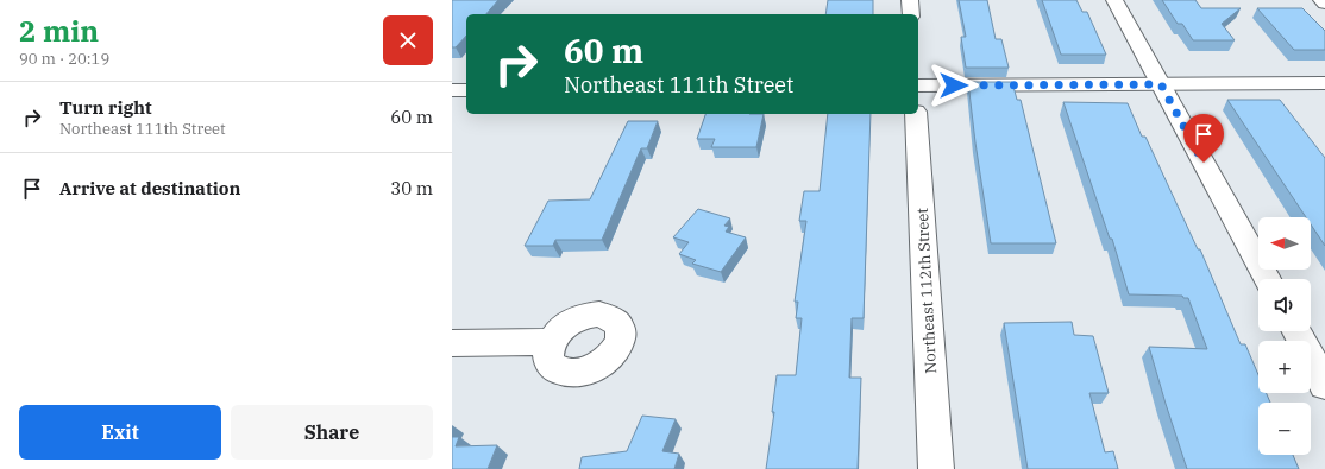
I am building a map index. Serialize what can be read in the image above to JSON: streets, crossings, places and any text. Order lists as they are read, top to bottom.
{
  "streets": {
    "street": ["Northeast 112th Street"]
  },
  "north": "left",
  "page": {
    "heading": ["2 min", "90 m · 20:19"],
    "turn": ["60 m", "Northeast 111th Street"],
    "list": [
      {
        "name": "Turn right",
        "note": "Northeast 111th Street",
        "value": "60 m"
      },
      {
        "name": "Arrive at destination",
        "value": "30 m"
      }
    ],
    "map_buttons": ["+", "−"],
    "buttons": ["Exit", "Share"]
  }
}
